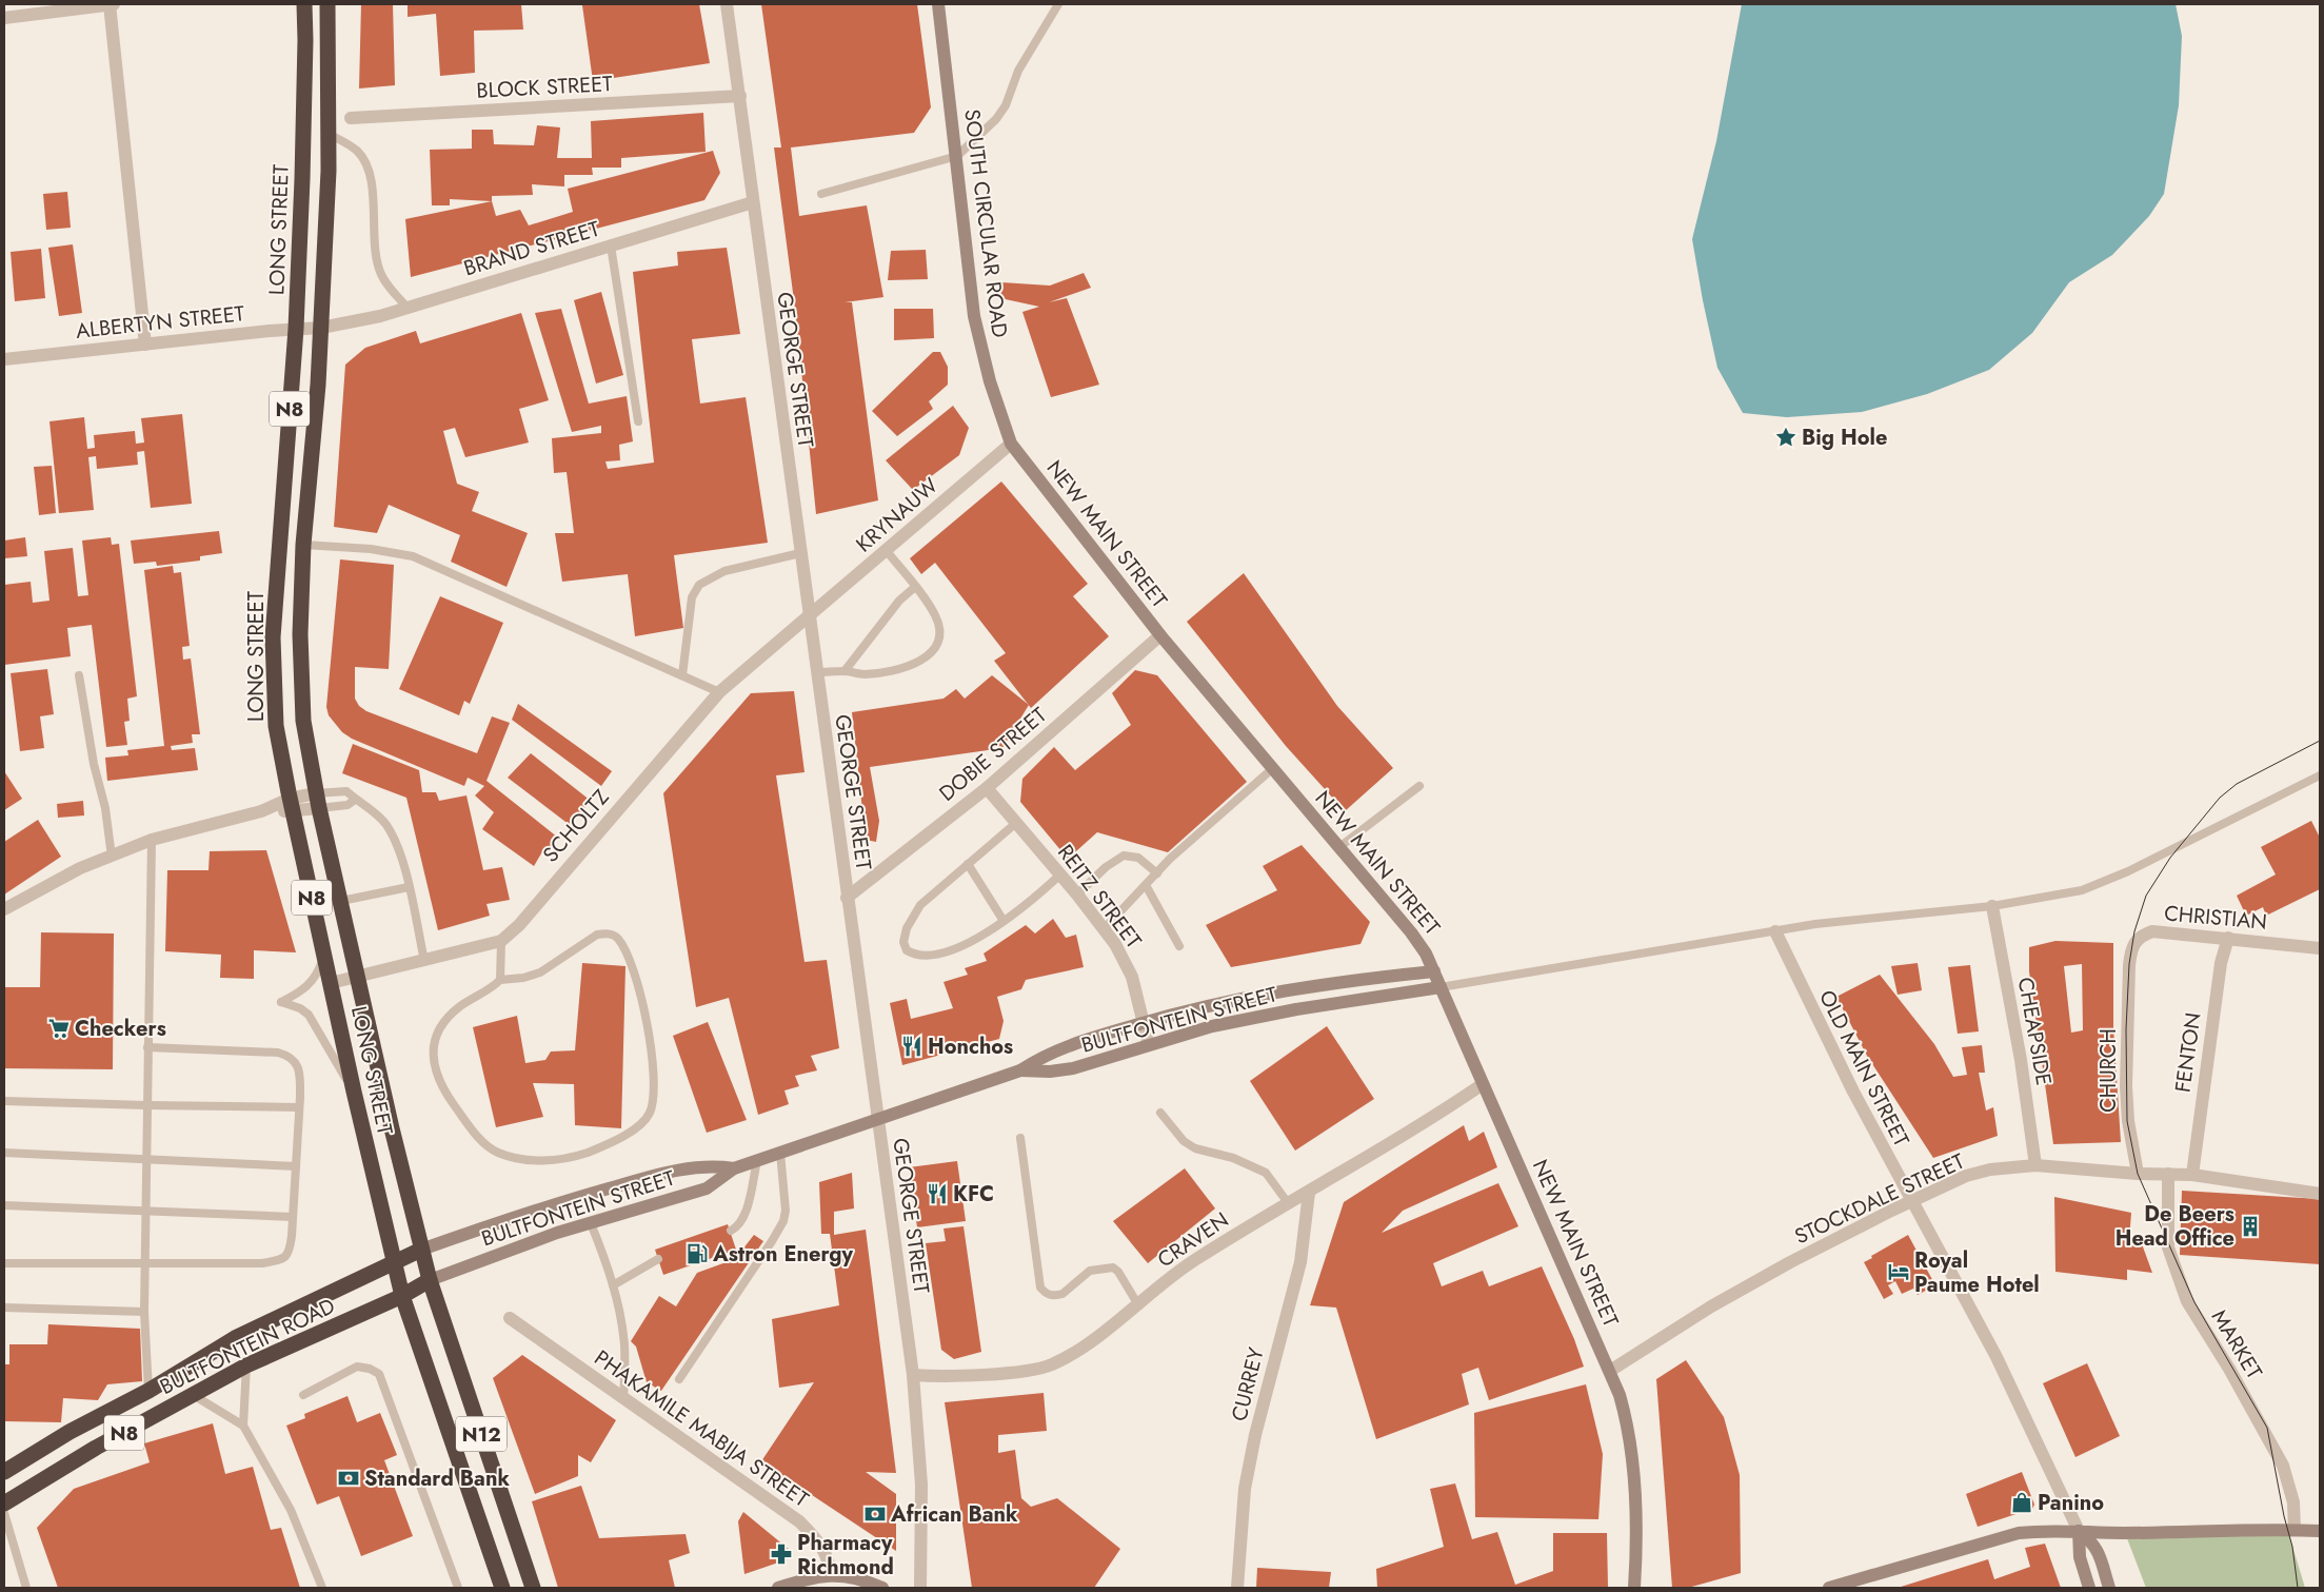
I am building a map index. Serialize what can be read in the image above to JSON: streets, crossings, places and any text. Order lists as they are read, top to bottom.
{
  "streets": {
    "highway": [
      "LONG STREET",
      "N8",
      "BULTFONTEIN ROAD",
      "N12"
    ],
    "street": [
      "BLOCK STREET",
      "SOUTH CIRCULAR ROAD",
      "BRAND STREET",
      "ALBERTYN STREET",
      "GEORGE STREET",
      "KRYNAUW",
      "NEW MAIN STREET",
      "DOBIE STREET",
      "SCHOLTZ",
      "REITZ STREET",
      "CHRISTIAN",
      "BULTFONTEIN STREET",
      "CHEAPSIDE",
      "FENTON",
      "OLD MAIN STREET",
      "CHURCH",
      "STOCKDALE STREET",
      "CRAVEN",
      "MARKET",
      "CURREY",
      "PHAKAMILE MABIJA STREET"
    ]
  },
  "crossings": [
    ["BLOCK STREET", "GEORGE STREET"],
    ["SOUTH CIRCULAR ROAD", "KRYNAUW"],
    ["SOUTH CIRCULAR ROAD", "NEW MAIN STREET"],
    ["LONG STREET", "BRAND STREET"],
    ["LONG STREET", "ALBERTYN STREET"],
    ["LONG STREET", "SCHOLTZ"],
    ["LONG STREET", "BULTFONTEIN STREET"],
    ["LONG STREET", "BULTFONTEIN ROAD"],
    ["LONG STREET", "N12"],
    ["BRAND STREET", "ALBERTYN STREET"],
    ["BRAND STREET", "GEORGE STREET"],
    ["GEORGE STREET", "KRYNAUW"],
    ["GEORGE STREET", "DOBIE STREET"],
    ["GEORGE STREET", "SCHOLTZ"],
    ["GEORGE STREET", "BULTFONTEIN STREET"],
    ["GEORGE STREET", "CRAVEN"],
    ["KRYNAUW", "NEW MAIN STREET"],
    ["KRYNAUW", "SCHOLTZ"],
    ["NEW MAIN STREET", "DOBIE STREET"],
    ["NEW MAIN STREET", "BULTFONTEIN STREET"],
    ["NEW MAIN STREET", "STOCKDALE STREET"],
    ["NEW MAIN STREET", "CRAVEN"],
    ["DOBIE STREET", "REITZ STREET"],
    ["REITZ STREET", "BULTFONTEIN STREET"],
    ["CHRISTIAN", "FENTON"],
    ["CHRISTIAN", "CHURCH"],
    ["BULTFONTEIN STREET", "BULTFONTEIN ROAD"],
    ["BULTFONTEIN STREET", "N12"],
    ["CHEAPSIDE", "STOCKDALE STREET"],
    ["FENTON", "STOCKDALE STREET"],
    ["OLD MAIN STREET", "STOCKDALE STREET"],
    ["CHURCH", "STOCKDALE STREET"],
    ["STOCKDALE STREET", "MARKET"],
    ["CRAVEN", "CURREY"],
    ["BULTFONTEIN ROAD", "N12"]
  ],
  "places": {
    "place": ["Big Hole"],
    "supermarket": ["Checkers"],
    "restaurant": ["Honchos", "KFC"],
    "building": ["De Beers Head Office"],
    "fuel station": ["Astron Energy"],
    "hotel": ["Royal Paume Hotel"],
    "bank": ["Standard Bank", "African Bank"],
    "shop": ["Panino"],
    "pharmacy": ["Pharmacy Richmond"]
  }
}
